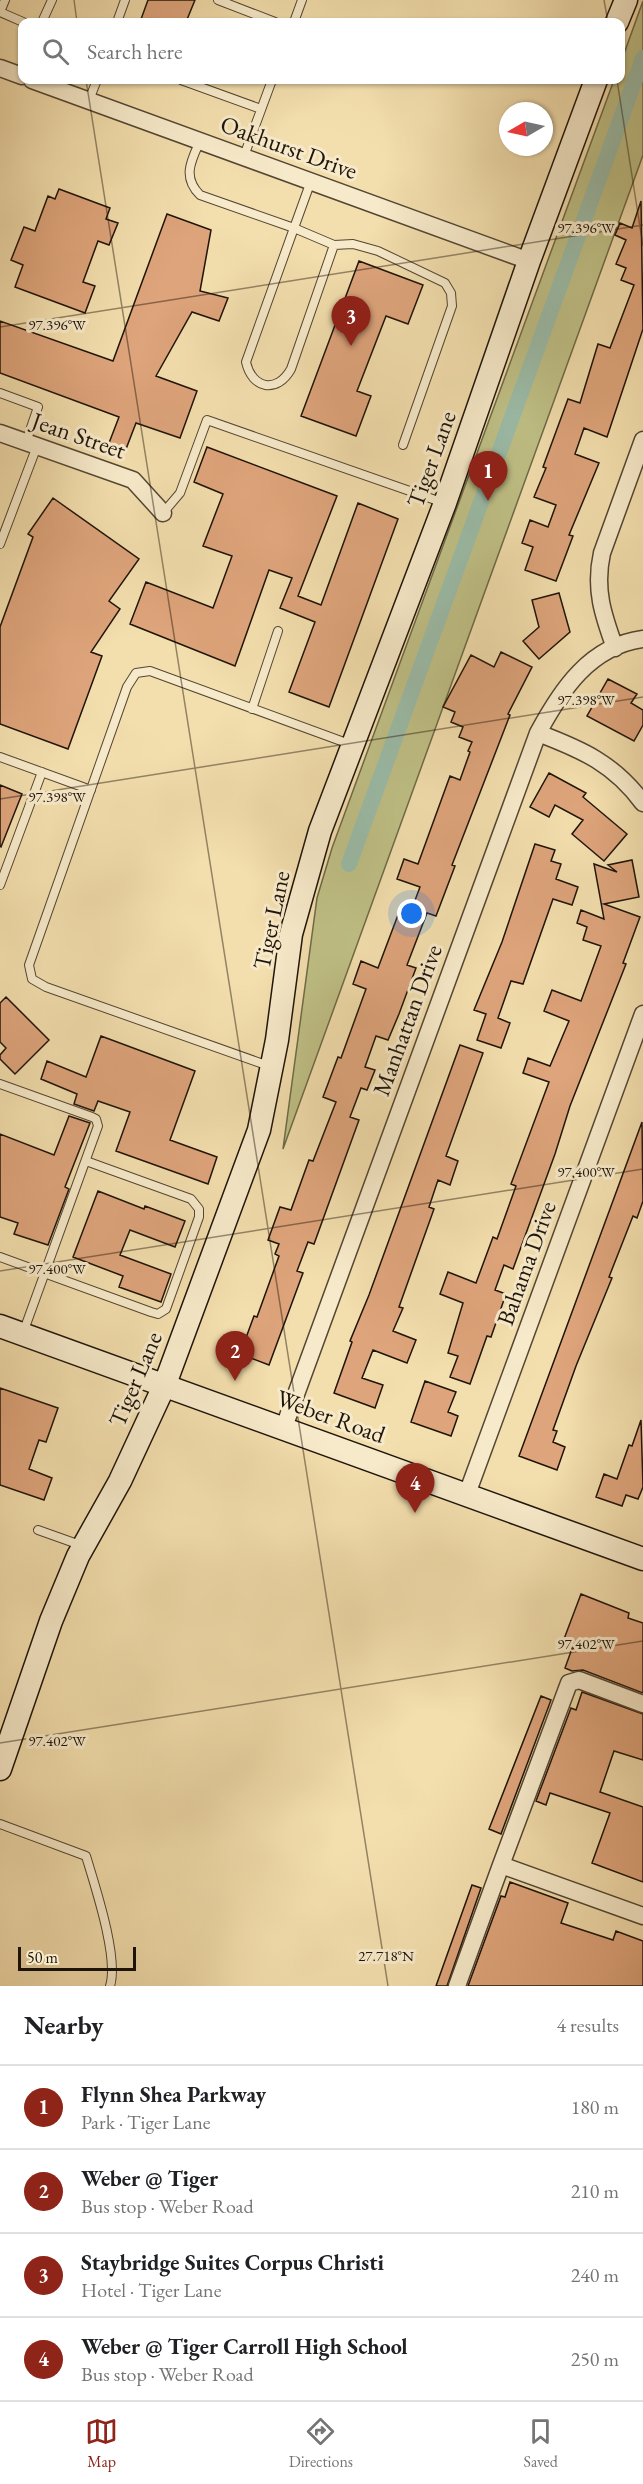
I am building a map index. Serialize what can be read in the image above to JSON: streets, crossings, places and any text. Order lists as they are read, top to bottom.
{
  "streets": {
    "street": [
      "Oakhurst Drive",
      "Jean Street",
      "Tiger Lane",
      "Manhattan Drive",
      "Bahama Drive",
      "Weber Road"
    ]
  },
  "crossings": [
    ["Oakhurst Drive", "Tiger Lane"],
    ["Tiger Lane", "Weber Road"],
    ["Manhattan Drive", "Weber Road"],
    ["Bahama Drive", "Weber Road"]
  ],
  "scale_bar": "50 m",
  "north": "left",
  "page": {
    "search": "Search here",
    "pins": [
      "3",
      "1",
      "2",
      "4"
    ],
    "scale": "50 m",
    "heading": ["Nearby", "4 results"],
    "list": [
      {
        "mark": "1",
        "name": "Flynn Shea Parkway",
        "note": "Park · Tiger Lane",
        "value": "180 m"
      },
      {
        "mark": "2",
        "name": "Weber @ Tiger",
        "note": "Bus stop · Weber Road",
        "value": "210 m"
      },
      {
        "mark": "3",
        "name": "Staybridge Suites Corpus Christi",
        "note": "Hotel · Tiger Lane",
        "value": "240 m"
      },
      {
        "mark": "4",
        "name": "Weber @ Tiger Carroll High School",
        "note": "Bus stop · Weber Road",
        "value": "250 m"
      }
    ],
    "nav": ["Map", "Directions", "Saved"]
  },
  "coordinates": [
    "97.396°W",
    "97.398°W",
    "97.400°W",
    "97.402°W",
    "27.718°N"
  ]
}
